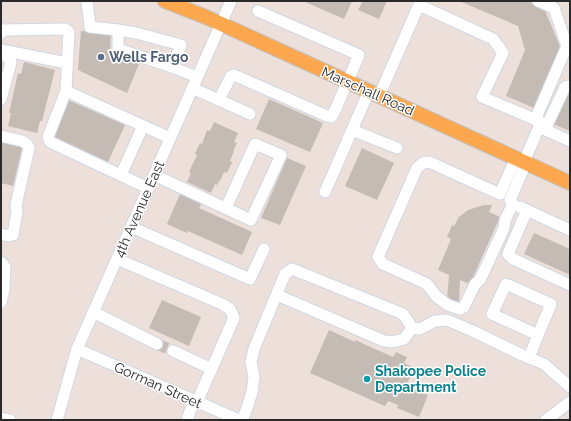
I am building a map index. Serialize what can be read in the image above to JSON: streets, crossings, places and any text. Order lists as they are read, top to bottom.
{
  "streets": {
    "main road": ["Marschall Road"],
    "street": ["4th Avenue East", "Gorman Street"]
  },
  "crossings": [
    ["Marschall Road", "4th Avenue East"],
    ["4th Avenue East", "Gorman Street"]
  ],
  "places": ["Wells Fargo", "Shakopee Police Department"]
}
